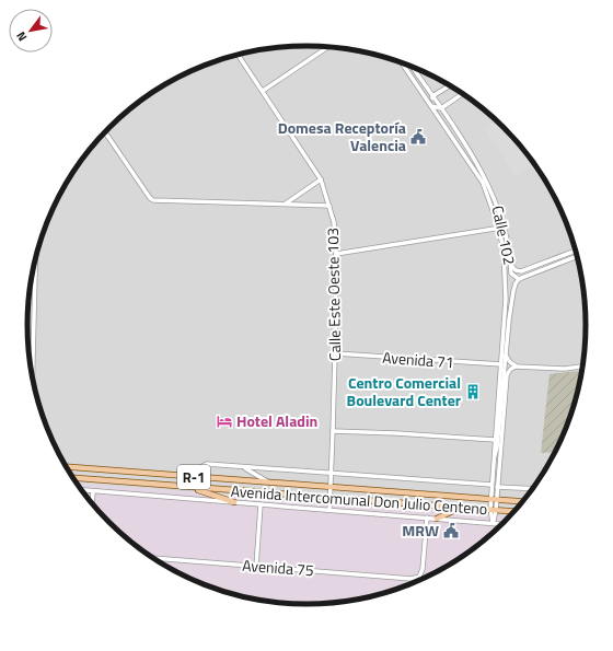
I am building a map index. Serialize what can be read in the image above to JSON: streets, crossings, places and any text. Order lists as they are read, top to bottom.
{
  "streets": {
    "main road": ["R-1", "Avenida Intercomunal Don Julio Centeno"],
    "street": [
      "Calle 102",
      "Calle Este Oeste 103",
      "Avenida 71",
      "Avenida 75"
    ]
  },
  "crossings": [
    ["Calle 102", "Avenida 71"],
    ["Calle 102", "Avenida Intercomunal Don Julio Centeno"],
    ["Calle Este Oeste 103", "Avenida 71"],
    ["Calle Este Oeste 103", "Avenida Intercomunal Don Julio Centeno"],
    ["Avenida Intercomunal Don Julio Centeno", "Avenida 75"]
  ],
  "places": {
    "public building": ["Domesa Receptoría Valencia", "MRW"],
    "building": ["Centro Comercial Boulevard Center"],
    "hotel": ["Hotel Aladin"]
  },
  "north": "bottom left"
}
